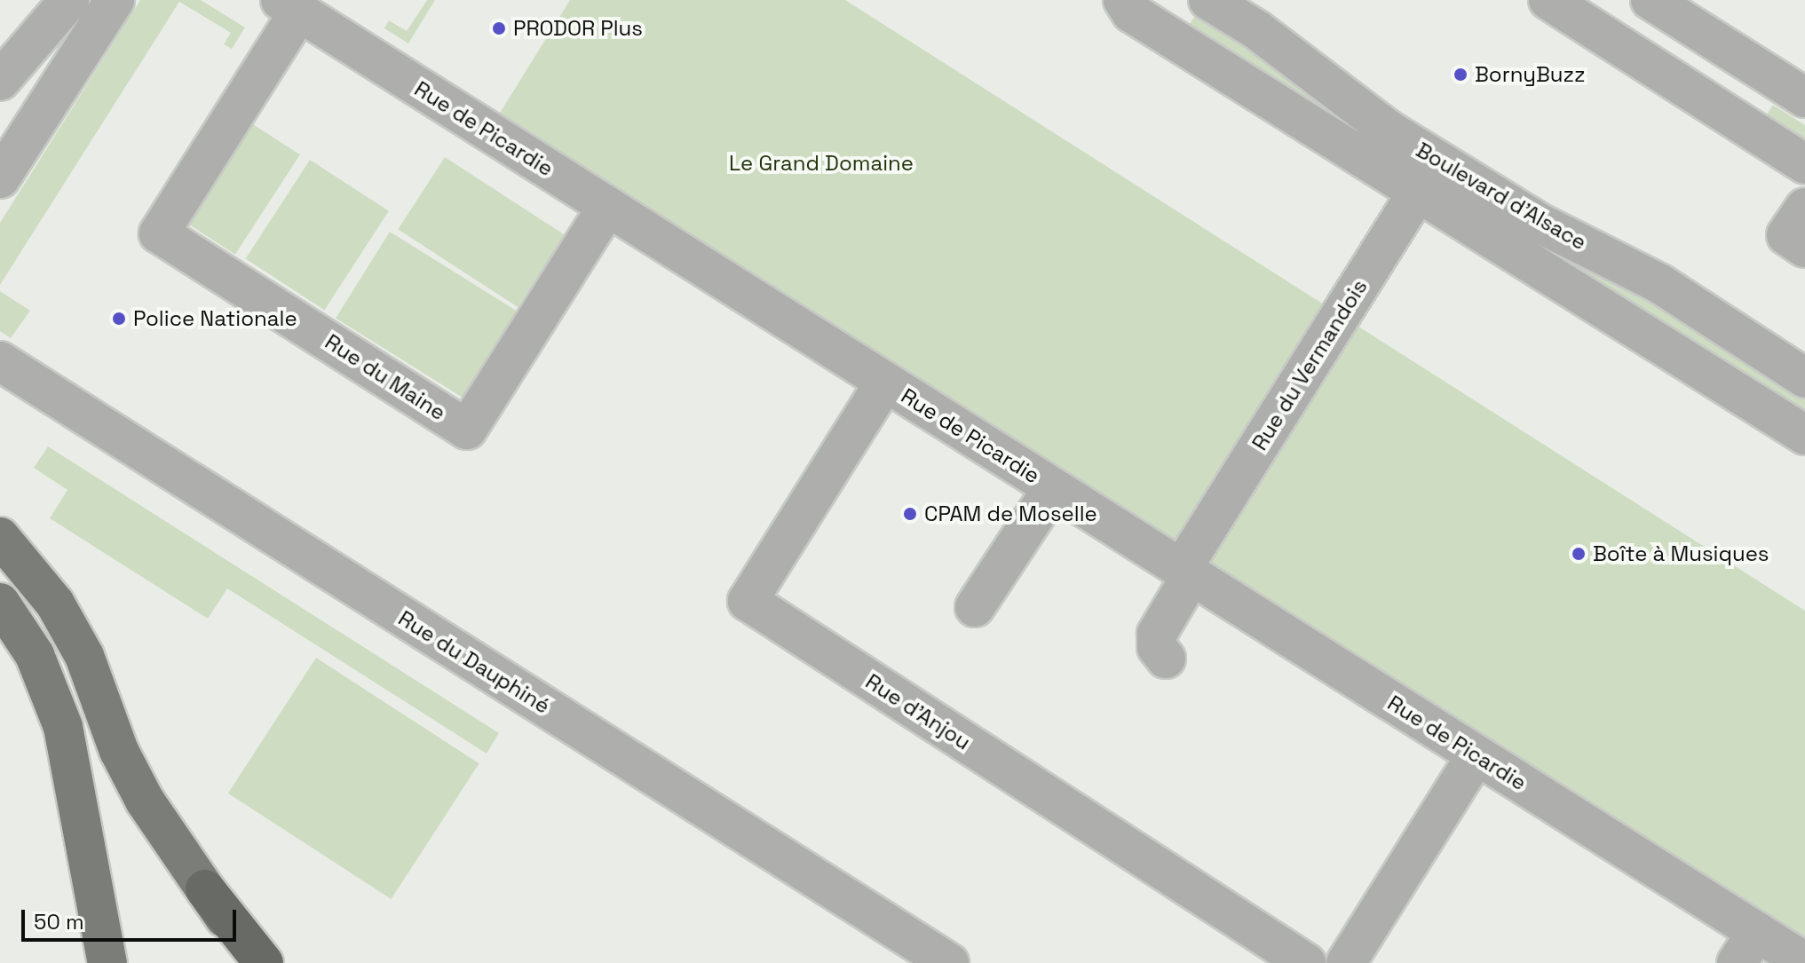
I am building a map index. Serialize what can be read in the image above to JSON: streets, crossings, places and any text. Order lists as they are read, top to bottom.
{
  "streets": {
    "street": [
      "Rue de Picardie",
      "Boulevard d'Alsace",
      "Rue du Vermandois",
      "Rue du Maine",
      "Rue du Dauphiné",
      "Rue d'Anjou"
    ]
  },
  "crossings": [
    ["Rue de Picardie", "Rue du Vermandois"],
    ["Rue de Picardie", "Rue du Maine"],
    ["Rue de Picardie", "Rue d'Anjou"],
    ["Boulevard d'Alsace", "Rue du Vermandois"]
  ],
  "parks": ["Le Grand Domaine"],
  "places": [
    "PRODOR Plus",
    "BornyBuzz",
    "Police Nationale",
    "CPAM de Moselle",
    "Boîte à Musiques"
  ],
  "scale_bar": "50 m"
}
